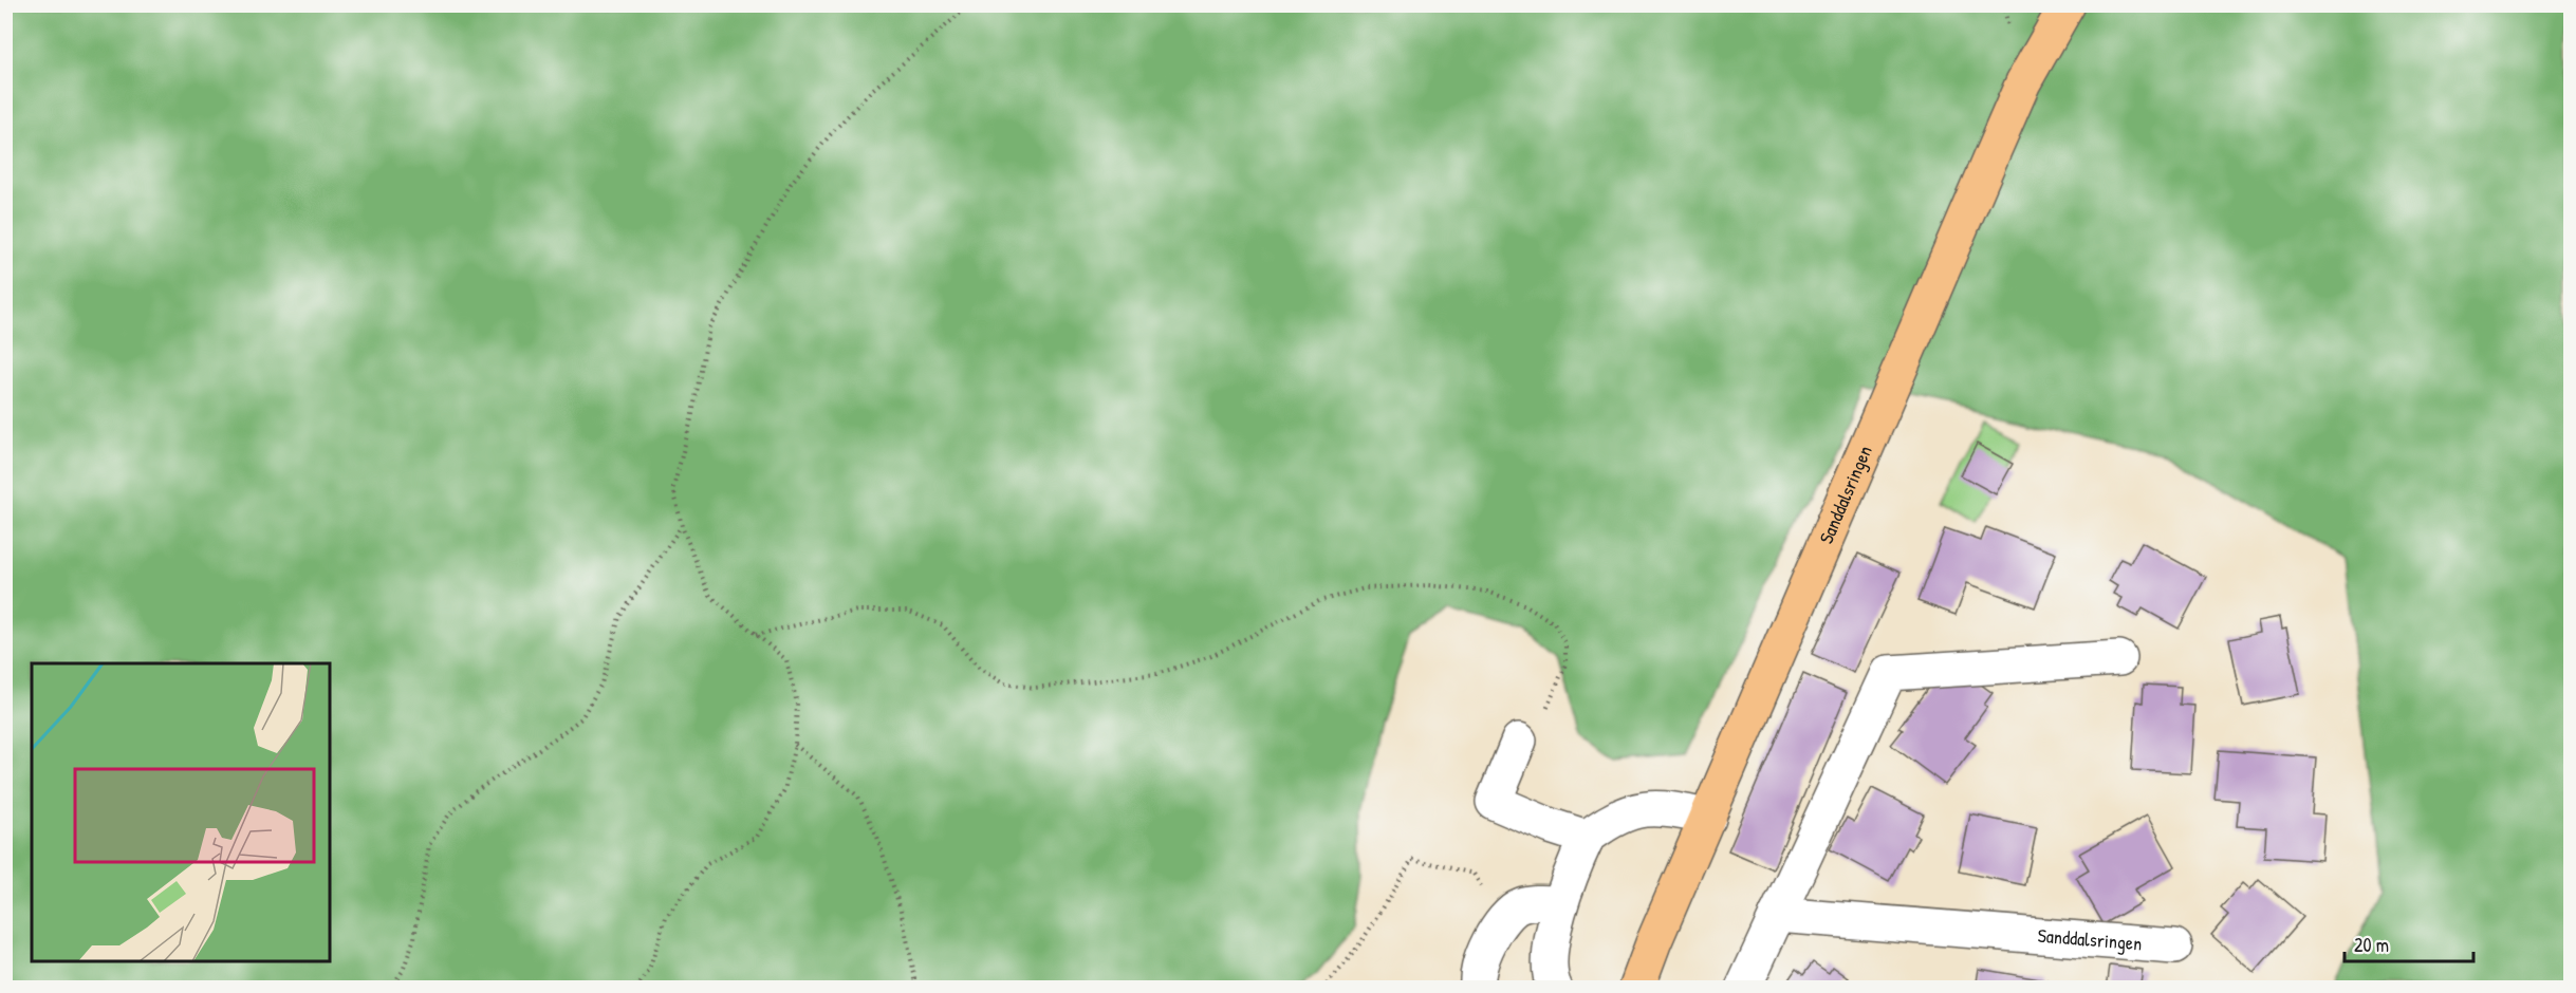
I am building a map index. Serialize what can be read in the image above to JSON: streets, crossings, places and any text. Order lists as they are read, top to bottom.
{
  "streets": {
    "main road": ["Sanddalsringen"]
  },
  "scale_bar": "20 m"
}
